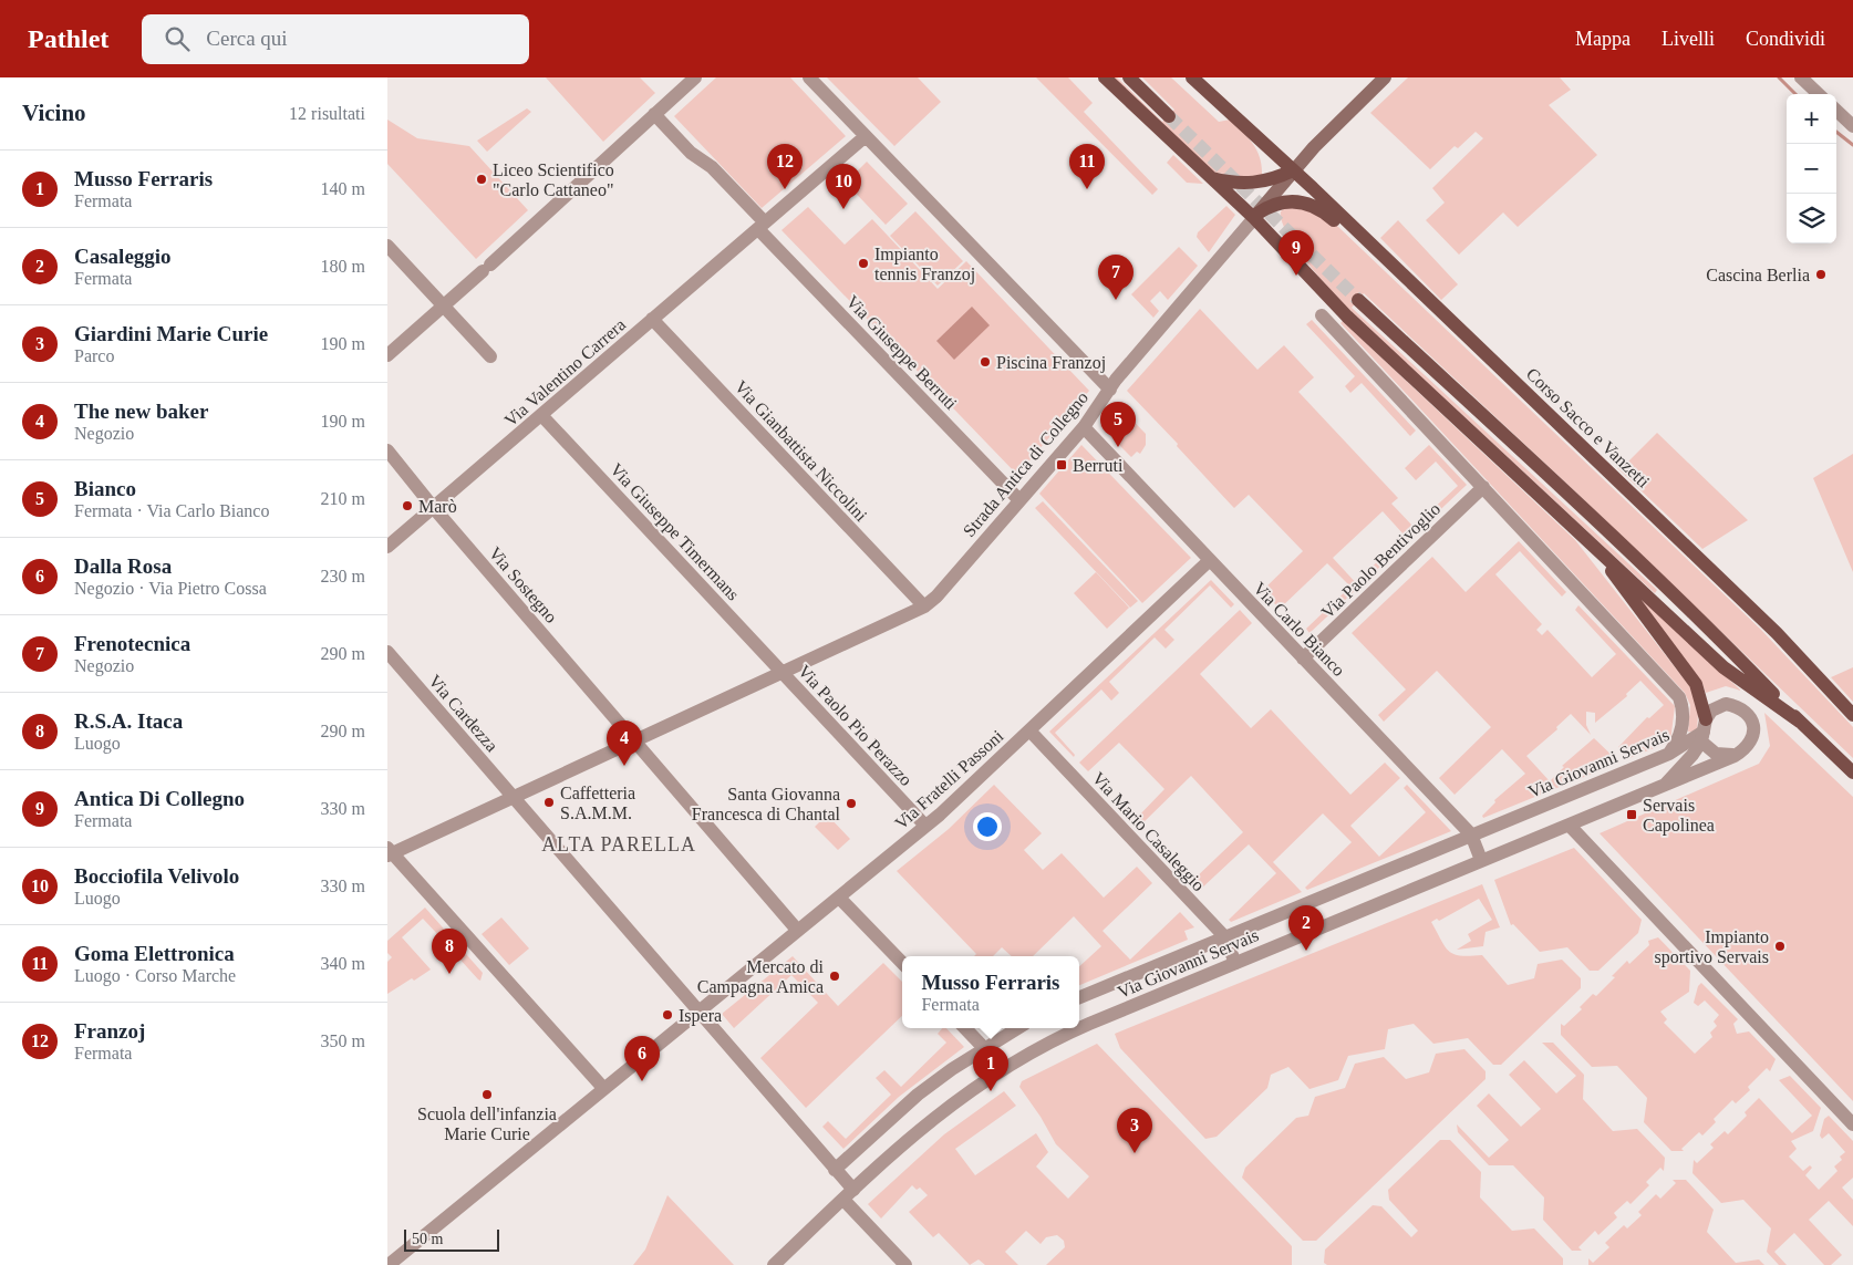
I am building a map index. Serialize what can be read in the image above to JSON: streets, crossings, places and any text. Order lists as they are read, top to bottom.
{
  "streets": {
    "main road": ["Corso Sacco e Vanzetti", "Strada Antica di Collegno"],
    "street": [
      "Via Giuseppe Berruti",
      "Via Valentino Carrera",
      "Via Gianbattista Niccolini",
      "Via Giuseppe Timermans",
      "Via Paolo Bentivoglio",
      "Via Sostegno",
      "Via Carlo Bianco",
      "Via Cardezza",
      "Via Paolo Pio Perazzo",
      "Via Giovanni Servais",
      "Via Fratelli Passoni",
      "Via Mario Casaleggio"
    ]
  },
  "crossings": [
    ["Via Giuseppe Berruti", "Via Valentino Carrera"],
    ["Via Giuseppe Berruti", "Strada Antica di Collegno"],
    ["Via Valentino Carrera", "Via Gianbattista Niccolini"],
    ["Via Valentino Carrera", "Via Giuseppe Timermans"],
    ["Via Valentino Carrera", "Via Sostegno"],
    ["Corso Sacco e Vanzetti", "Strada Antica di Collegno"],
    ["Via Gianbattista Niccolini", "Strada Antica di Collegno"],
    ["Strada Antica di Collegno", "Via Giuseppe Timermans"],
    ["Strada Antica di Collegno", "Via Sostegno"],
    ["Strada Antica di Collegno", "Via Carlo Bianco"],
    ["Strada Antica di Collegno", "Via Cardezza"],
    ["Strada Antica di Collegno", "Via Paolo Pio Perazzo"],
    ["Strada Antica di Collegno", "Via Fratelli Passoni"],
    ["Via Giuseppe Timermans", "Via Paolo Pio Perazzo"],
    ["Via Paolo Bentivoglio", "Via Carlo Bianco"],
    ["Via Carlo Bianco", "Via Giovanni Servais"],
    ["Via Carlo Bianco", "Via Fratelli Passoni"],
    ["Via Paolo Pio Perazzo", "Via Fratelli Passoni"],
    ["Via Giovanni Servais", "Via Mario Casaleggio"],
    ["Via Fratelli Passoni", "Via Mario Casaleggio"]
  ],
  "districts": ["ALTA PARELLA"],
  "places": {
    "other": [
      "Liceo Scientifico \"Carlo Cattaneo\"",
      "Impianto tennis Franzoj",
      "Cascina Berlia",
      "Piscina Franzoj",
      "Marò",
      "Caffetteria S.A.M.M.",
      "Santa Giovanna Francesca di Chantal",
      "Impianto sportivo Servais",
      "Mercato di Campagna Amica",
      "Ispera",
      "Scuola dell'infanzia Marie Curie"
    ],
    "transit": ["Berruti", "Servais Capolinea"]
  },
  "scale_bar": "50 m",
  "page": {
    "header": "Pathlet",
    "search": "Cerca qui",
    "nav": ["Mappa", "Livelli", "Condividi"],
    "heading": ["Vicino", "12 risultati"],
    "map_buttons": ["+", "−"],
    "pins": [
      "11",
      "12",
      "10",
      "9",
      "7",
      "5",
      "4",
      "2",
      "8",
      "6",
      "1",
      "3"
    ],
    "list": [
      {
        "mark": "1",
        "name": "Musso Ferraris",
        "note": "Fermata",
        "value": "140 m"
      },
      {
        "mark": "2",
        "name": "Casaleggio",
        "note": "Fermata",
        "value": "180 m"
      },
      {
        "mark": "3",
        "name": "Giardini Marie Curie",
        "note": "Parco",
        "value": "190 m"
      },
      {
        "mark": "4",
        "name": "The new baker",
        "note": "Negozio",
        "value": "190 m"
      },
      {
        "mark": "5",
        "name": "Bianco",
        "note": "Fermata · Via Carlo Bianco",
        "value": "210 m"
      },
      {
        "mark": "6",
        "name": "Dalla Rosa",
        "note": "Negozio · Via Pietro Cossa",
        "value": "230 m"
      },
      {
        "mark": "7",
        "name": "Frenotecnica",
        "note": "Negozio",
        "value": "290 m"
      },
      {
        "mark": "8",
        "name": "R.S.A. Itaca",
        "note": "Luogo",
        "value": "290 m"
      },
      {
        "mark": "9",
        "name": "Antica Di Collegno",
        "note": "Fermata",
        "value": "330 m"
      },
      {
        "mark": "10",
        "name": "Bocciofila Velivolo",
        "note": "Luogo",
        "value": "330 m"
      },
      {
        "mark": "11",
        "name": "Goma Elettronica",
        "note": "Luogo · Corso Marche",
        "value": "340 m"
      },
      {
        "mark": "12",
        "name": "Franzoj",
        "note": "Fermata",
        "value": "350 m"
      }
    ],
    "popup": ["Musso Ferraris", "Fermata"],
    "scale": "50 m"
  }
}
